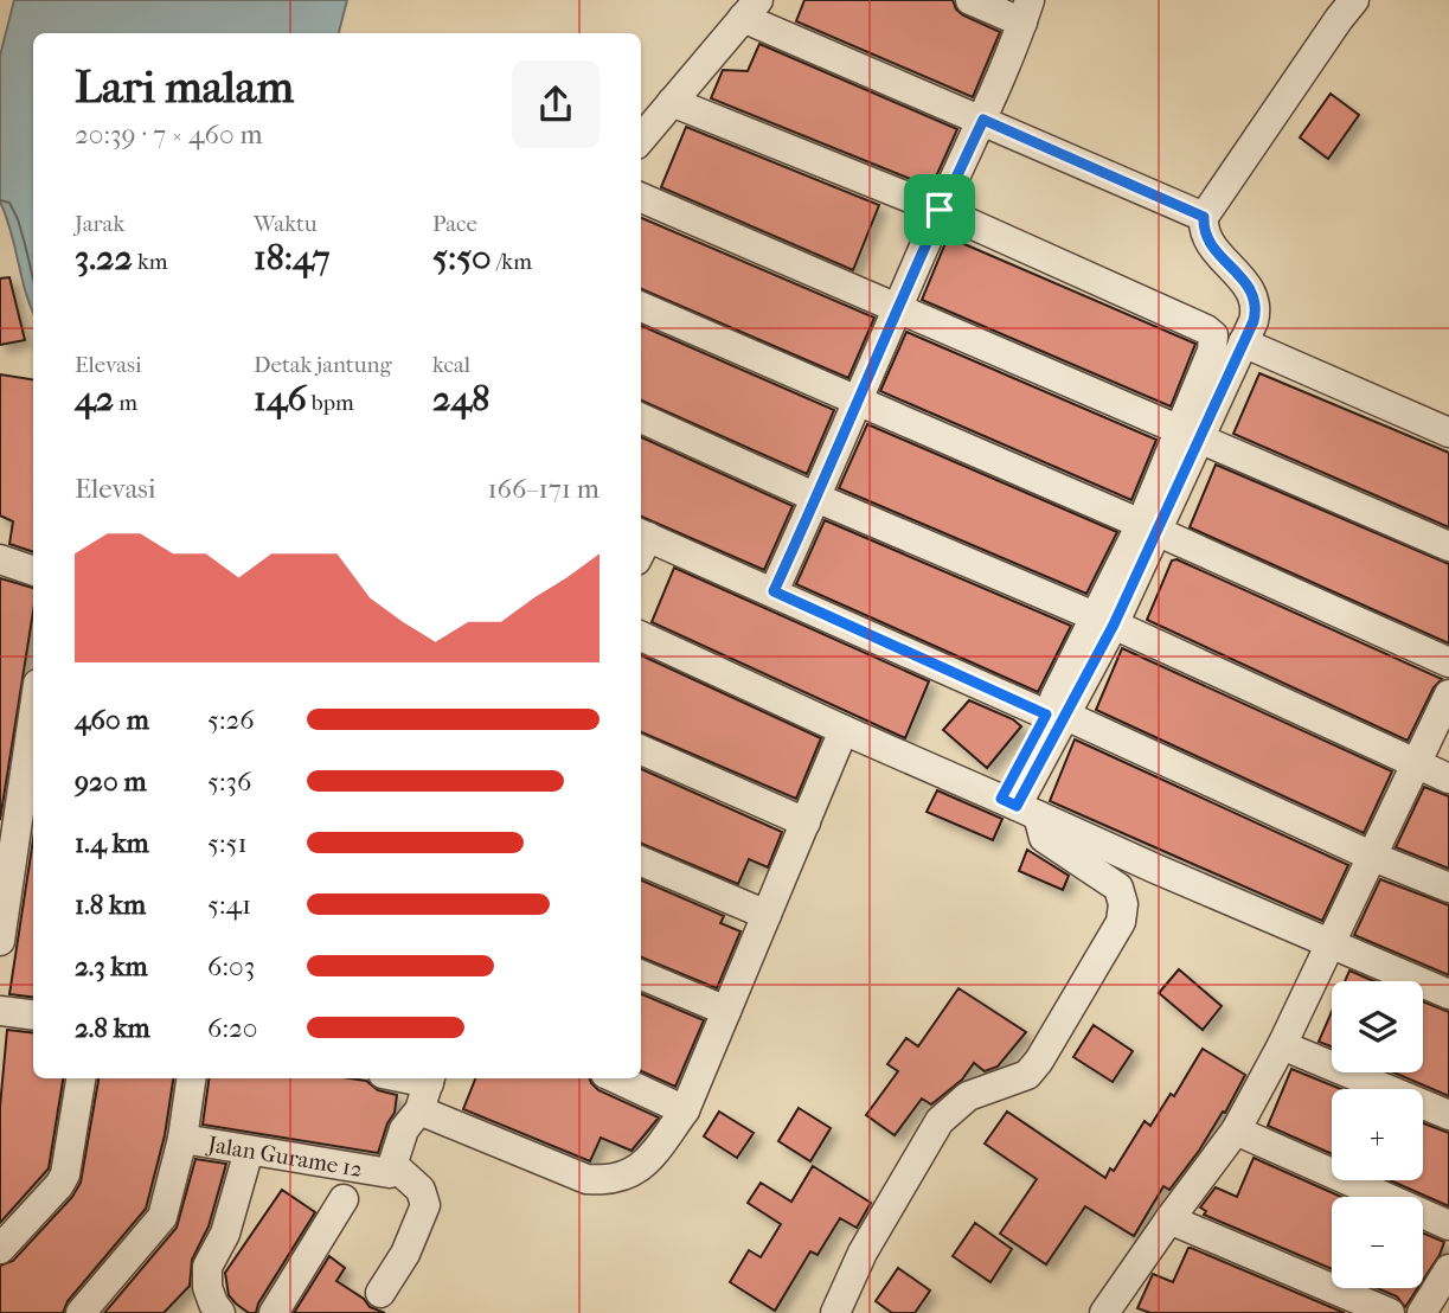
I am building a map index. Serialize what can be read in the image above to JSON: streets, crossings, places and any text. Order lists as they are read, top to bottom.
{
  "streets": {
    "street": ["Jalan Gurame 12"]
  },
  "page": {
    "heading": ["Lari malam", "20:39 · 7 × 460 m"],
    "stats": [
      ["Jarak", "3.22 km"],
      ["Waktu", "18:47"],
      ["Pace", "5:50 /km"],
      ["Elevasi", "42 m"],
      ["Detak jantung", "146 bpm"],
      ["kcal", "248"]
    ],
    "chart": ["Elevasi", "166–171 m"],
    "list": [
      {
        "name": "460 m",
        "note": "5:26"
      },
      {
        "name": "920 m",
        "note": "5:36"
      },
      {
        "name": "1.4 km",
        "note": "5:51"
      },
      {
        "name": "1.8 km",
        "note": "5:41"
      },
      {
        "name": "2.3 km",
        "note": "6:03"
      },
      {
        "name": "2.8 km",
        "note": "6:20"
      }
    ],
    "map_buttons": ["+", "−"]
  }
}
